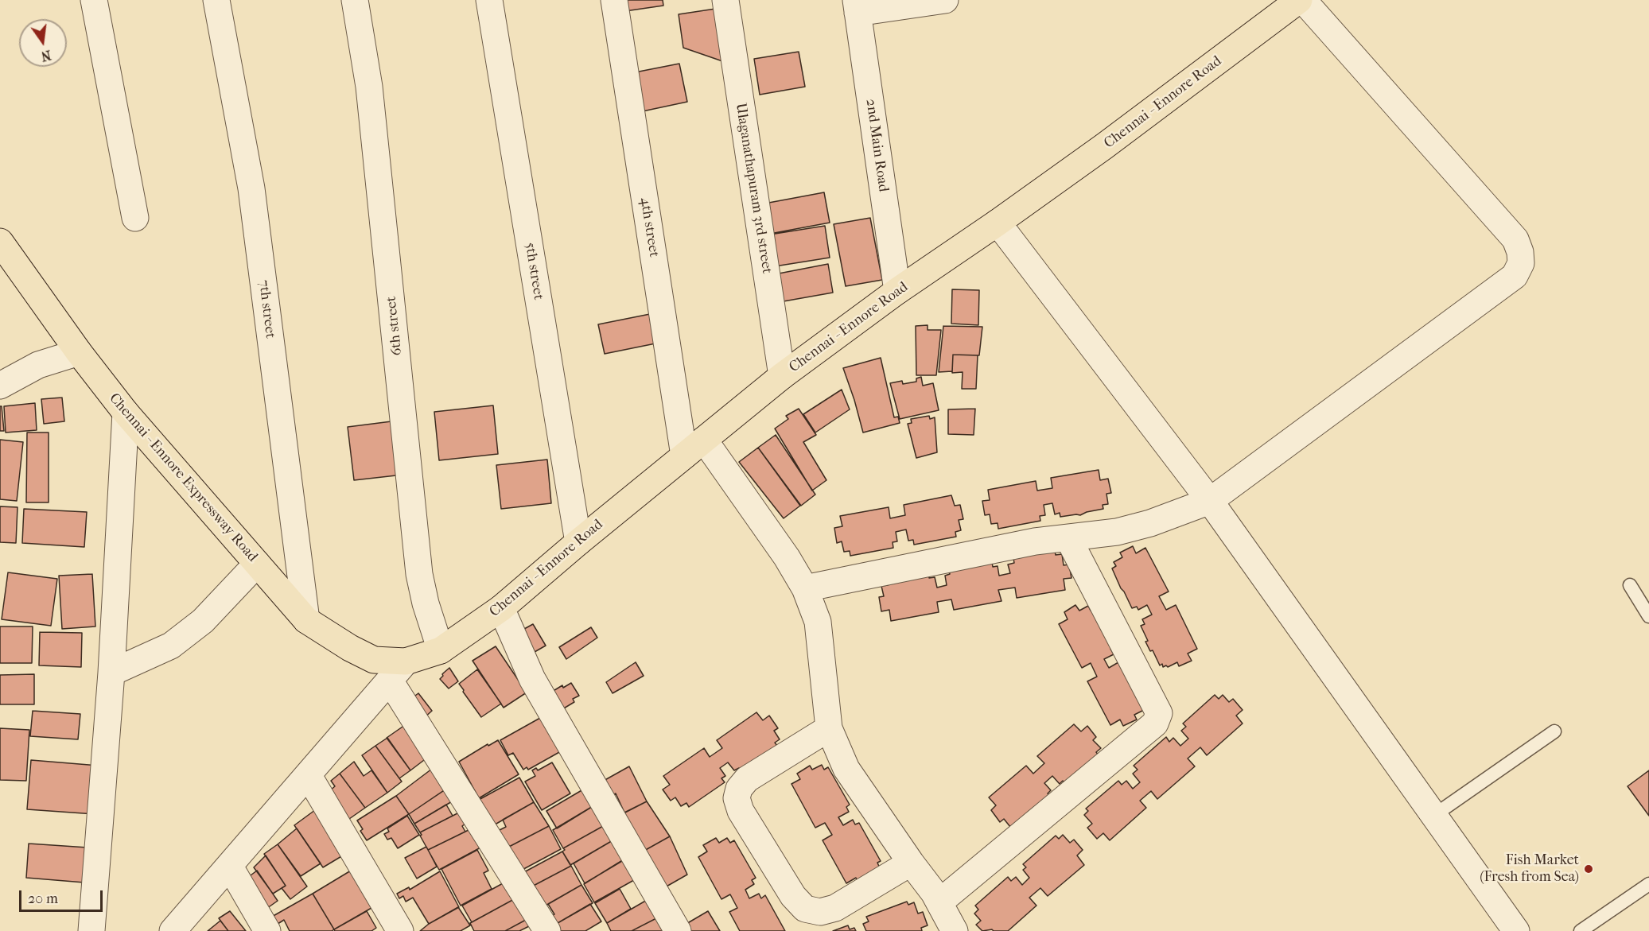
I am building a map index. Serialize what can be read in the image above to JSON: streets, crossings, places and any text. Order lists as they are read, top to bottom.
{
  "streets": {
    "main road": ["Chennai - Ennore Road", "Chennai - Ennore Expressway Road"],
    "street": [
      "2nd Main Road",
      "Ulaganathapuram 3rd street",
      "4th street",
      "5th street",
      "7th street",
      "6th street"
    ]
  },
  "crossings": [
    ["Chennai - Ennore Road", "2nd Main Road"],
    ["Chennai - Ennore Road", "Ulaganathapuram 3rd street"],
    ["Chennai - Ennore Road", "4th street"],
    ["Chennai - Ennore Road", "5th street"],
    ["Chennai - Ennore Road", "6th street"],
    ["Chennai - Ennore Road", "Chennai - Ennore Expressway Road"],
    ["7th street", "Chennai - Ennore Expressway Road"]
  ],
  "places": ["Fish Market (Fresh from Sea)"],
  "scale_bar": "20 m",
  "north": "bottom"
}
